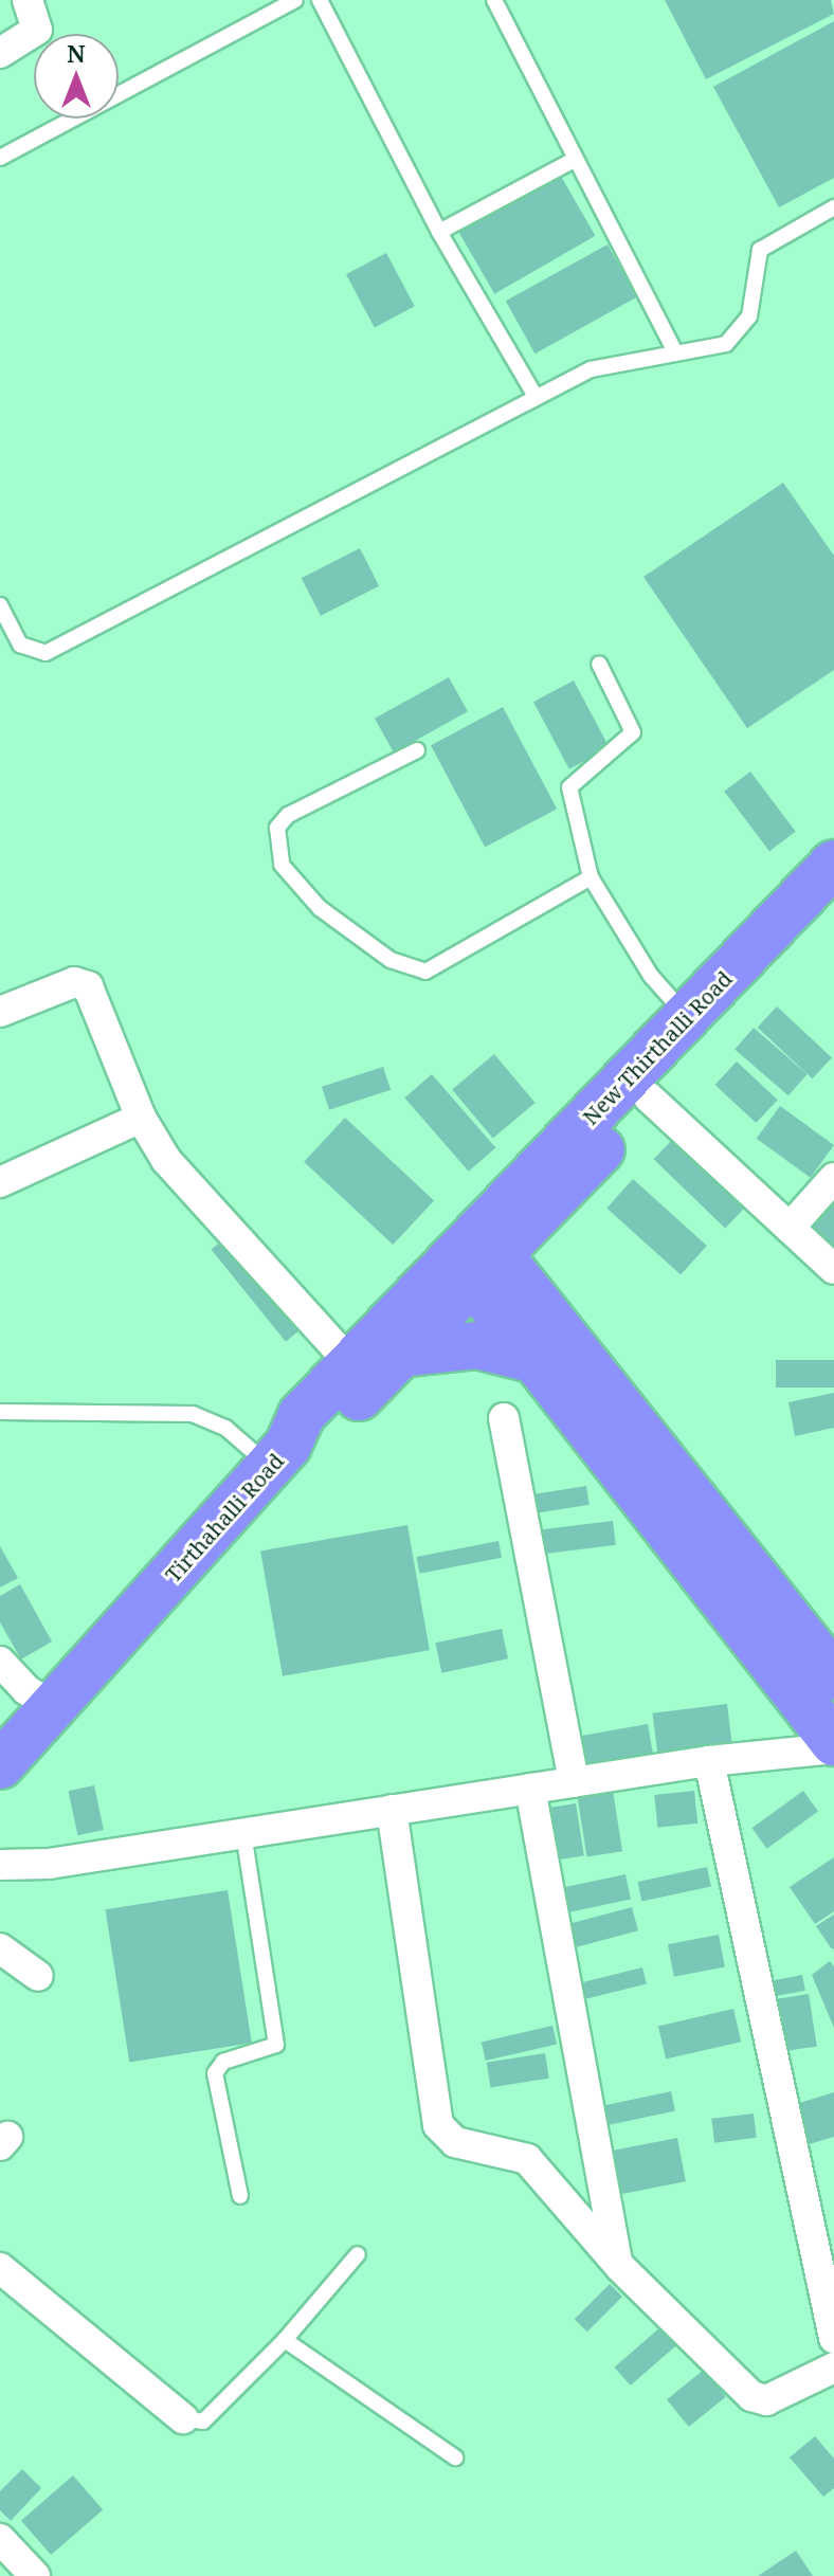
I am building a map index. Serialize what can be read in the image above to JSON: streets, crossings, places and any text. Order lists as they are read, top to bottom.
{
  "streets": {
    "highway": ["New Thirthalli Road", "Tirthahalli Road"]
  },
  "crossings": [
    ["New Thirthalli Road", "Tirthahalli Road"]
  ],
  "north": "top"
}
